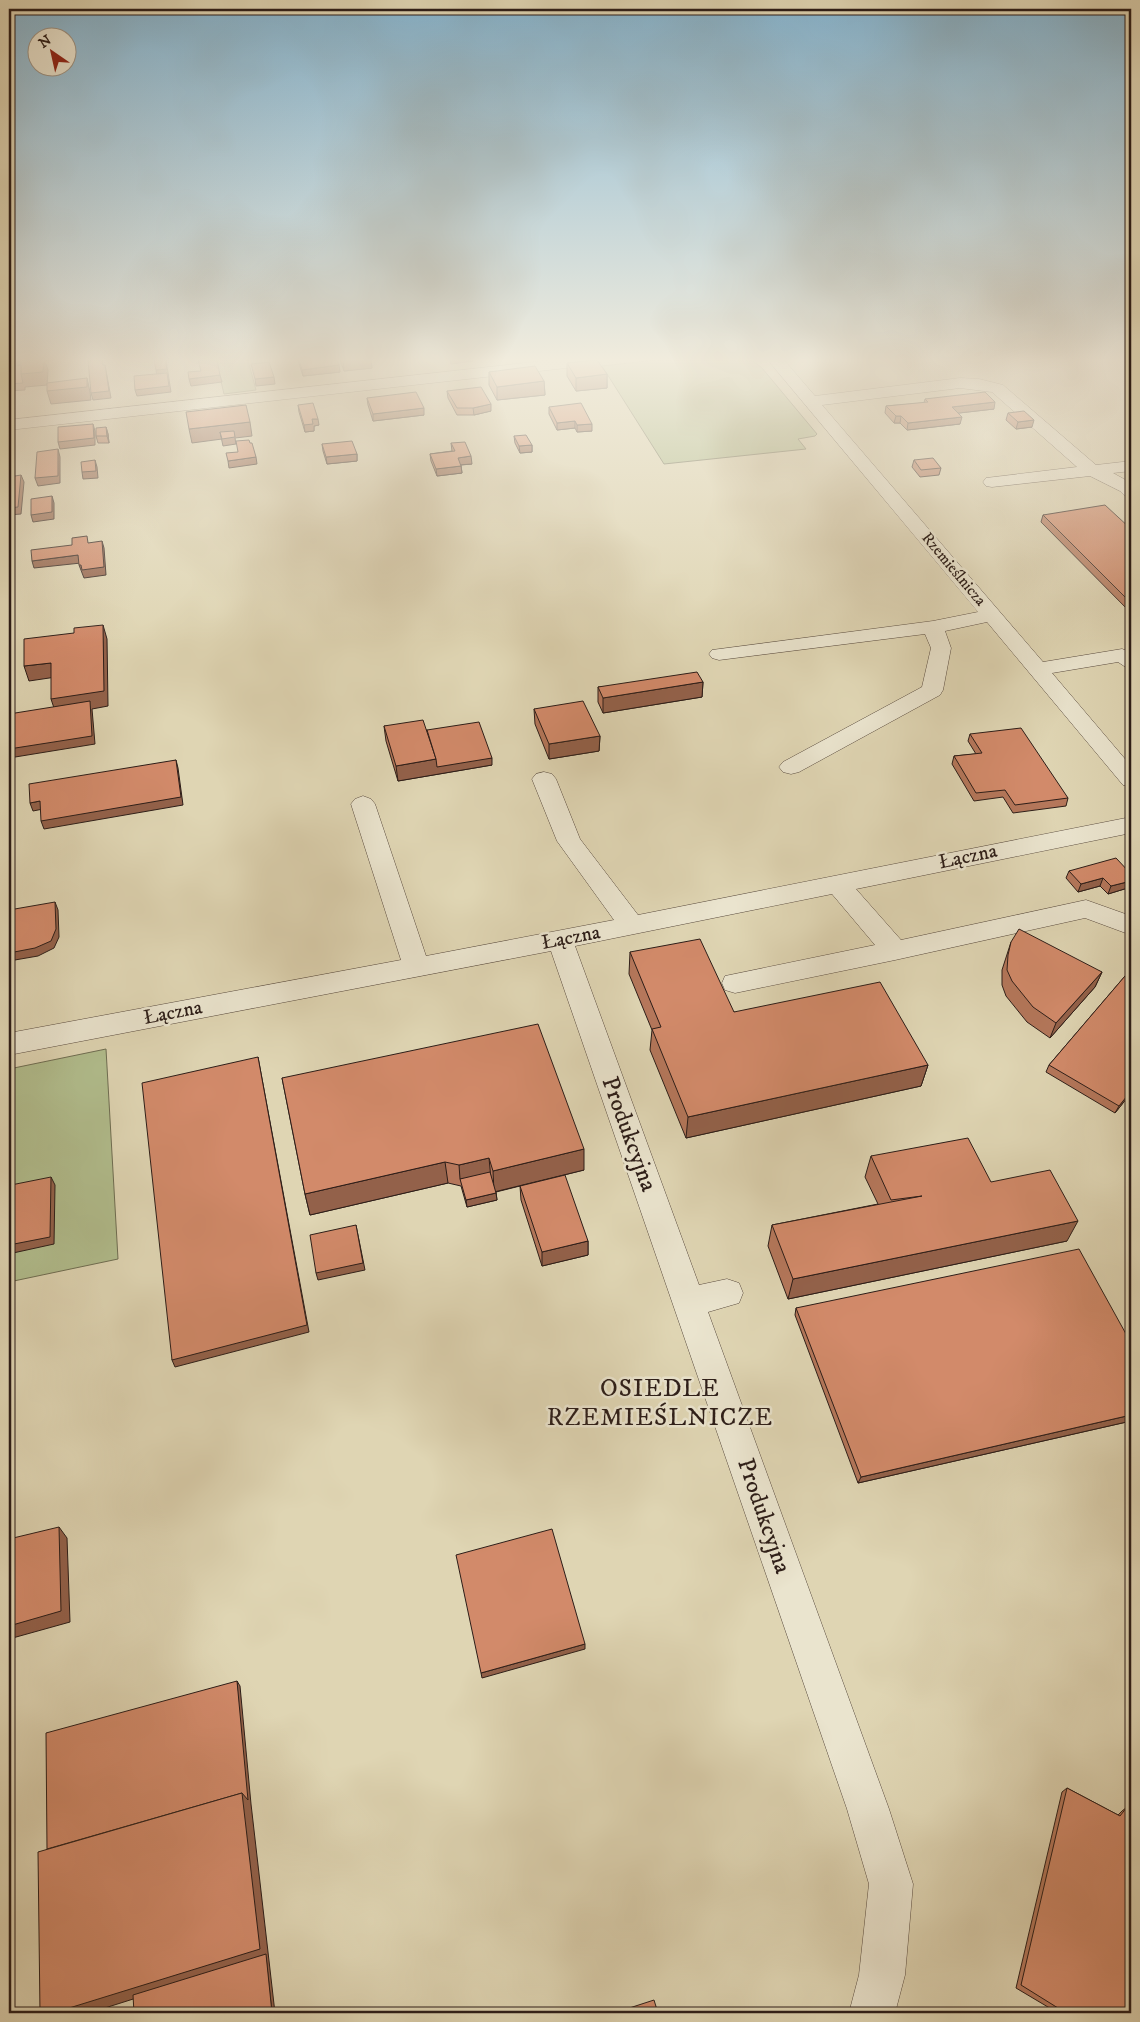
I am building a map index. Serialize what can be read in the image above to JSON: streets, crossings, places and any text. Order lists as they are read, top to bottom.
{
  "streets": {
    "street": ["Rzemieślnicza", "Łączna", "Produkcyjna"]
  },
  "crossings": [
    ["Łączna", "Produkcyjna"]
  ],
  "districts": ["OSIEDLE RZEMIEŚLNICZE"],
  "north": "top left"
}
